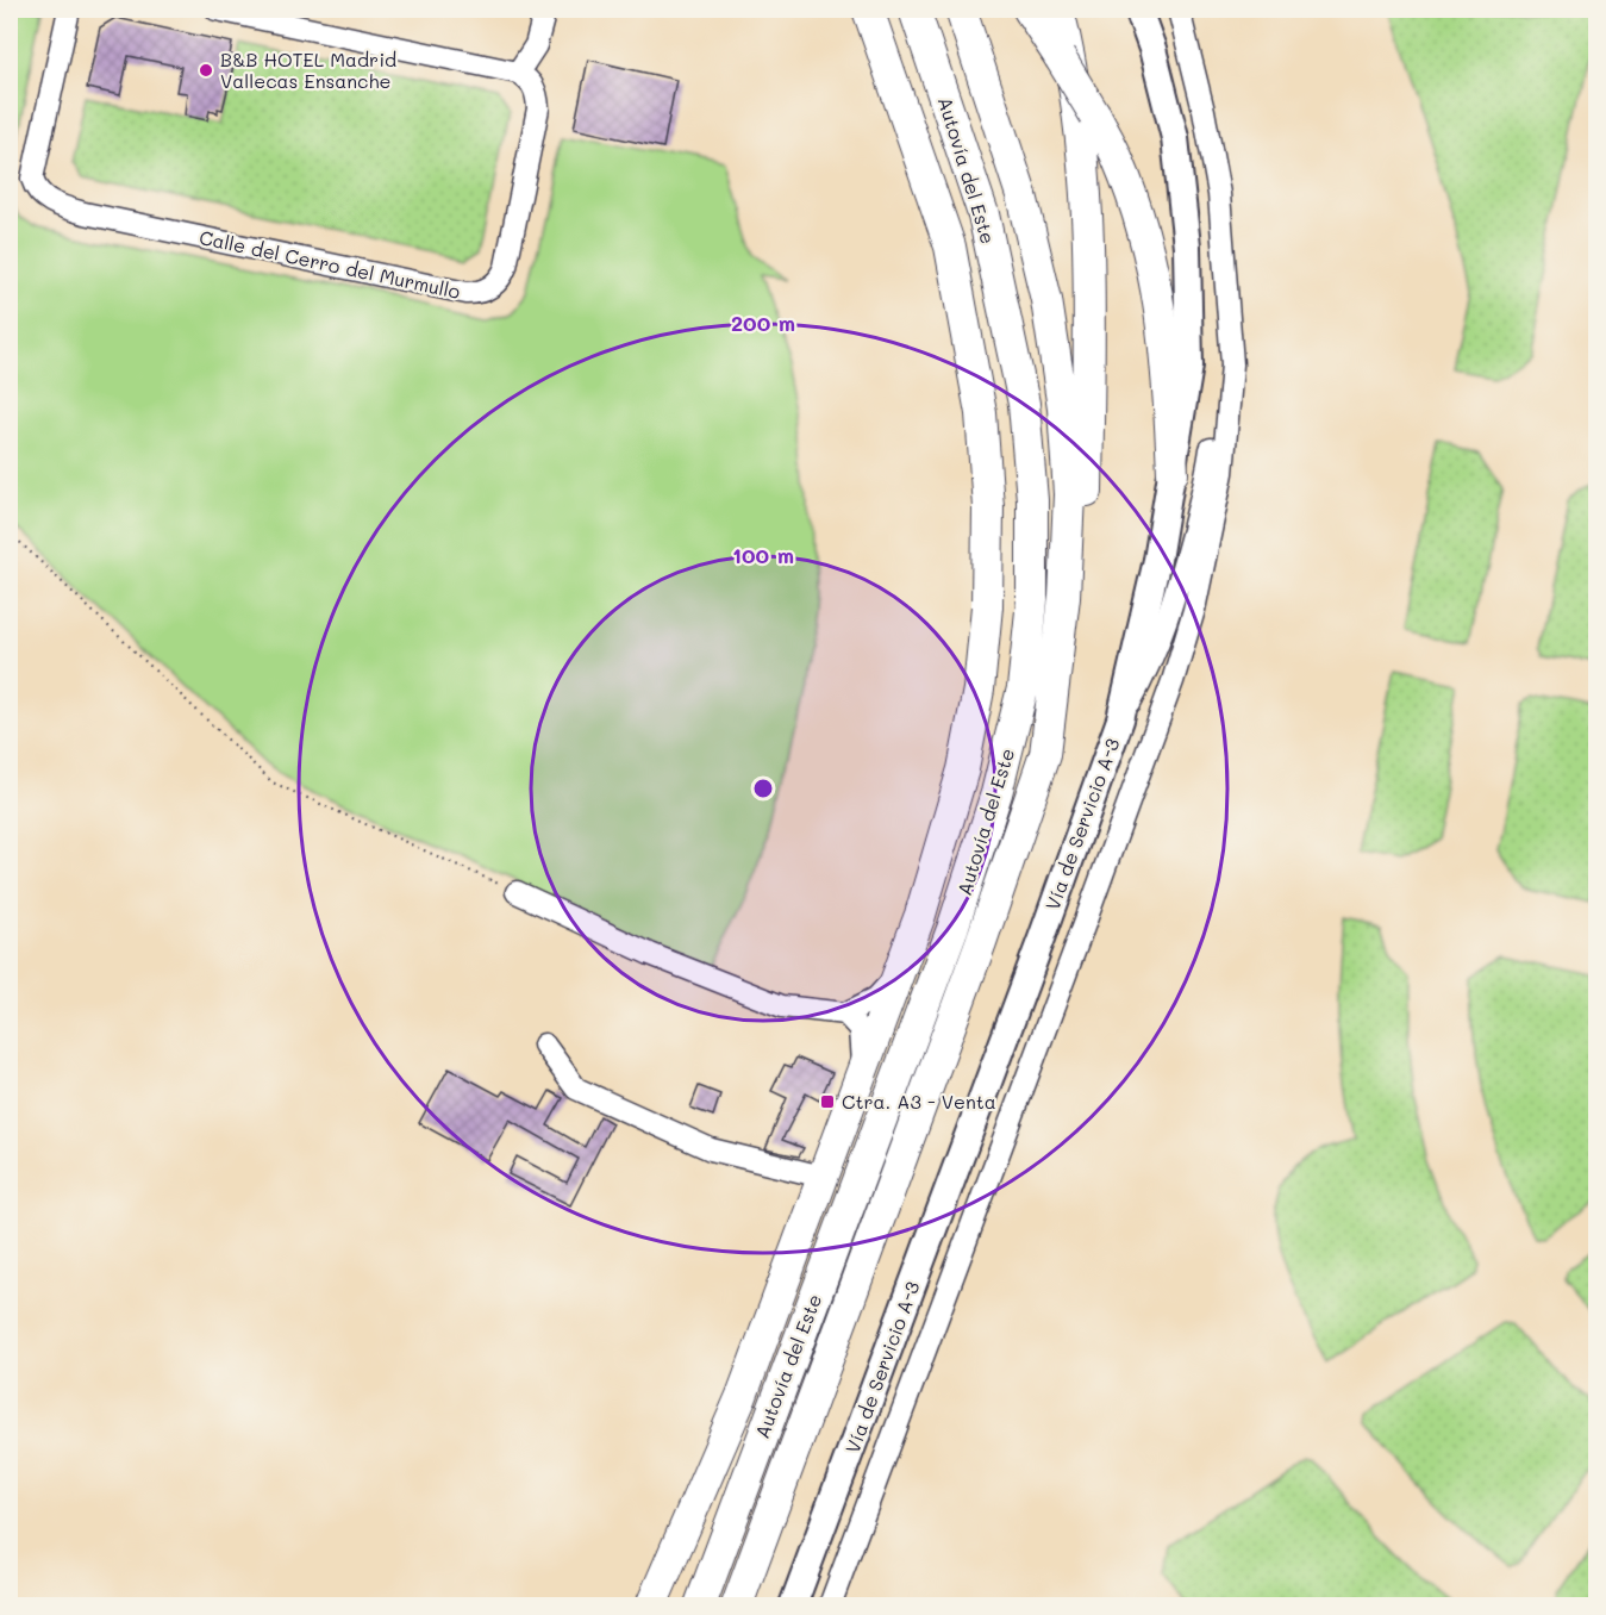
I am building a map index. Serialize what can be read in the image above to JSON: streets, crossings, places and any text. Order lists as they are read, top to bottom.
{
  "streets": {
    "highway": ["Autovía del Este"],
    "main road": ["Vía de Servicio A-3"],
    "street": ["Calle del Cerro del Murmullo"]
  },
  "places": {
    "other": ["B&B HOTEL Madrid Vallecas Ensanche"],
    "transit": ["Ctra. A3 - Venta"]
  },
  "rings": ["200 m", "100 m"]
}
